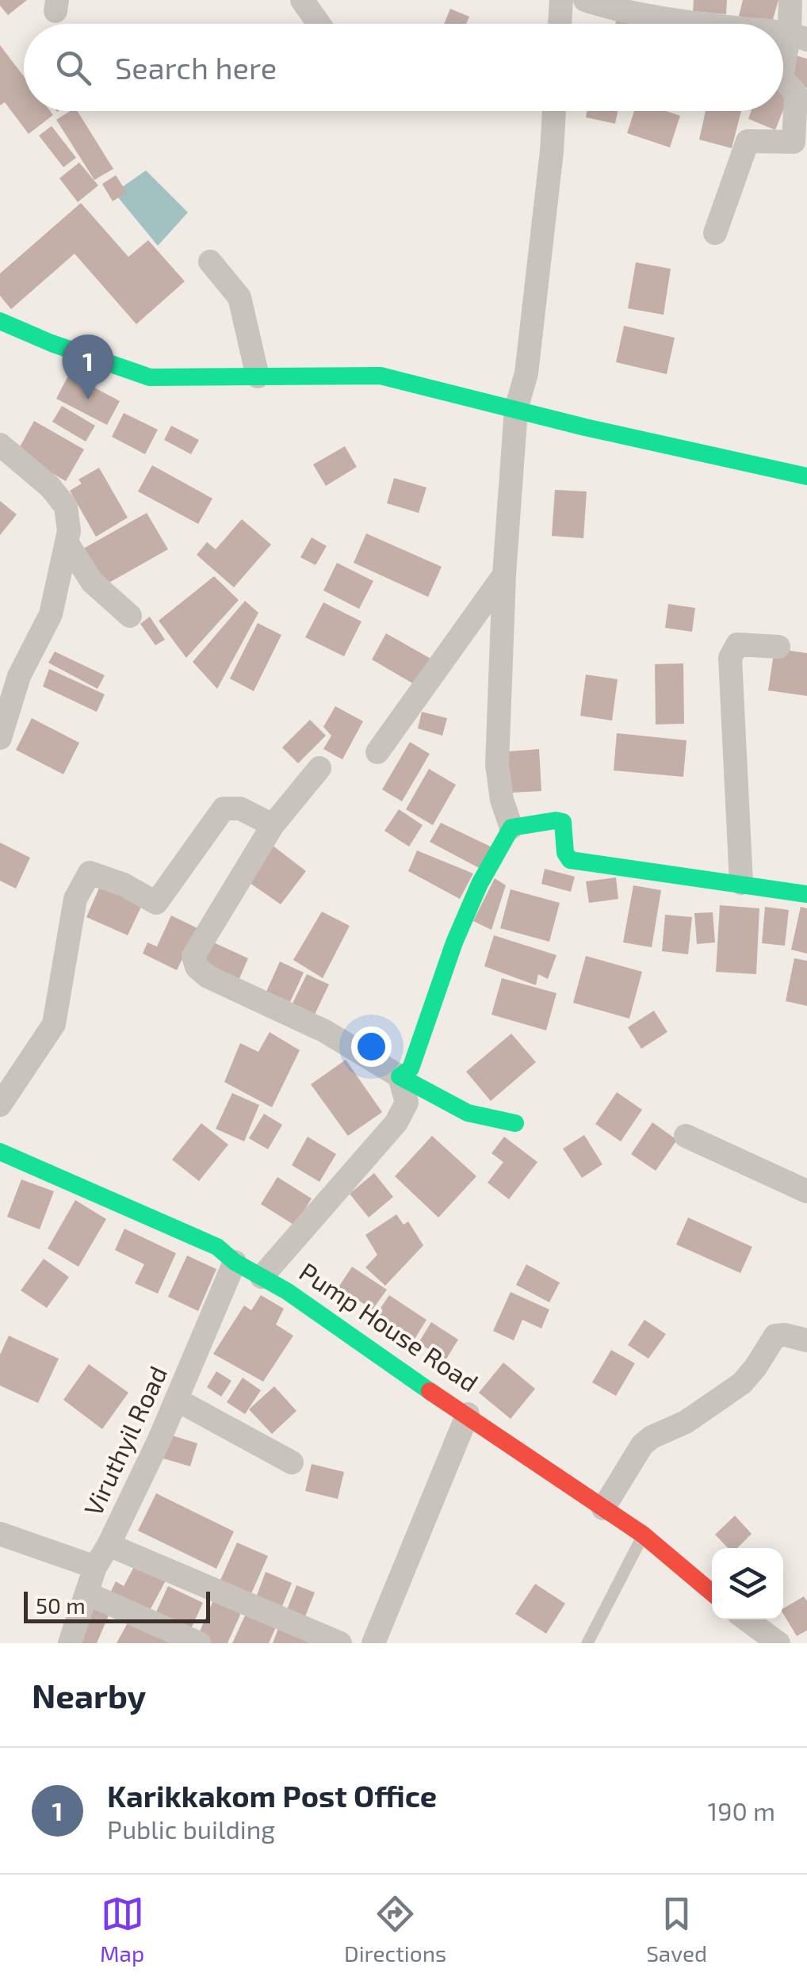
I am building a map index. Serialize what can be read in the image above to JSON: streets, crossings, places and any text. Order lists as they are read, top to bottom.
{
  "streets": {
    "street": ["Pump House Road", "Viruthyil Road"]
  },
  "crossings": [
    ["Pump House Road", "Viruthyil Road"]
  ],
  "scale_bar": "50 m",
  "page": {
    "search": "Search here",
    "pins": "1",
    "scale": "50 m",
    "heading": "Nearby",
    "list": [
      {
        "mark": "1",
        "name": "Karikkakom Post Office",
        "note": "Public building",
        "value": "190 m"
      }
    ],
    "nav": ["Map", "Directions", "Saved"]
  }
}
